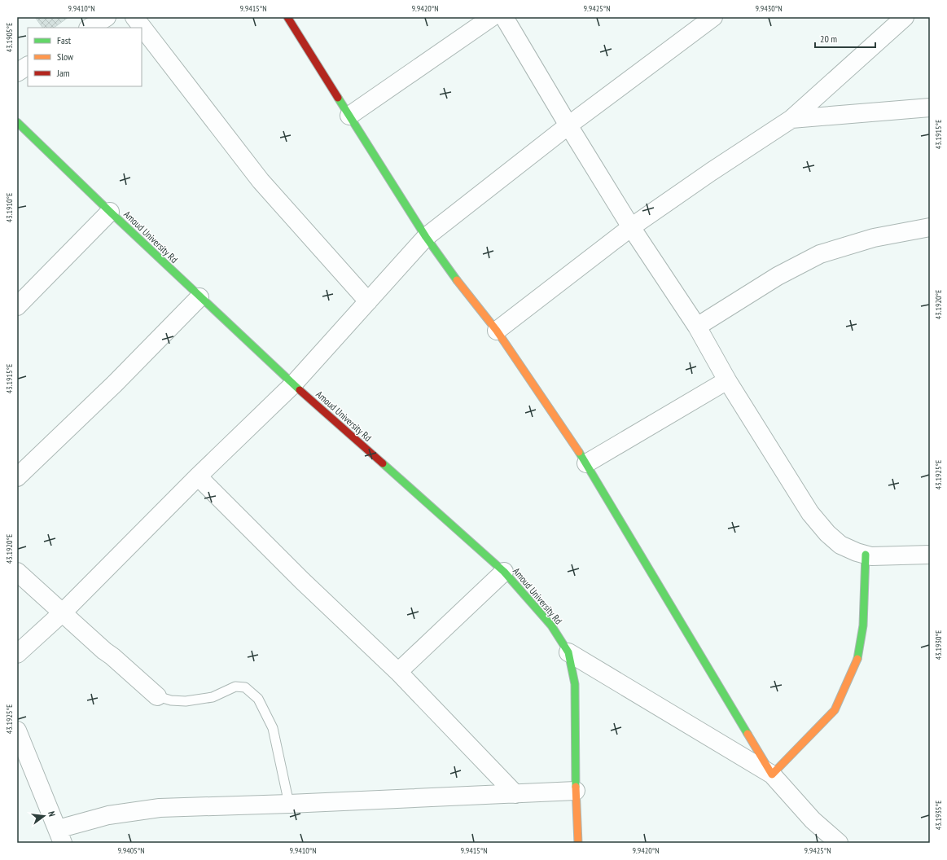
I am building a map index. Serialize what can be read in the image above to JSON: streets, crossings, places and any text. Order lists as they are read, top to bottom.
{
  "streets": {
    "street": ["Amoud University Rd"]
  },
  "legend": ["Fast", "Slow", "Jam"],
  "scale_bar": "20 m",
  "north": "right",
  "coordinates": [
    "9.9410°N",
    "9.9415°N",
    "9.9420°N",
    "9.9425°N",
    "9.9430°N",
    "43.1905°E",
    "43.1915°E",
    "43.1910°E",
    "43.1920°E",
    "43.1925°E",
    "43.1930°E",
    "43.1935°E",
    "9.9405°N"
  ]
}
